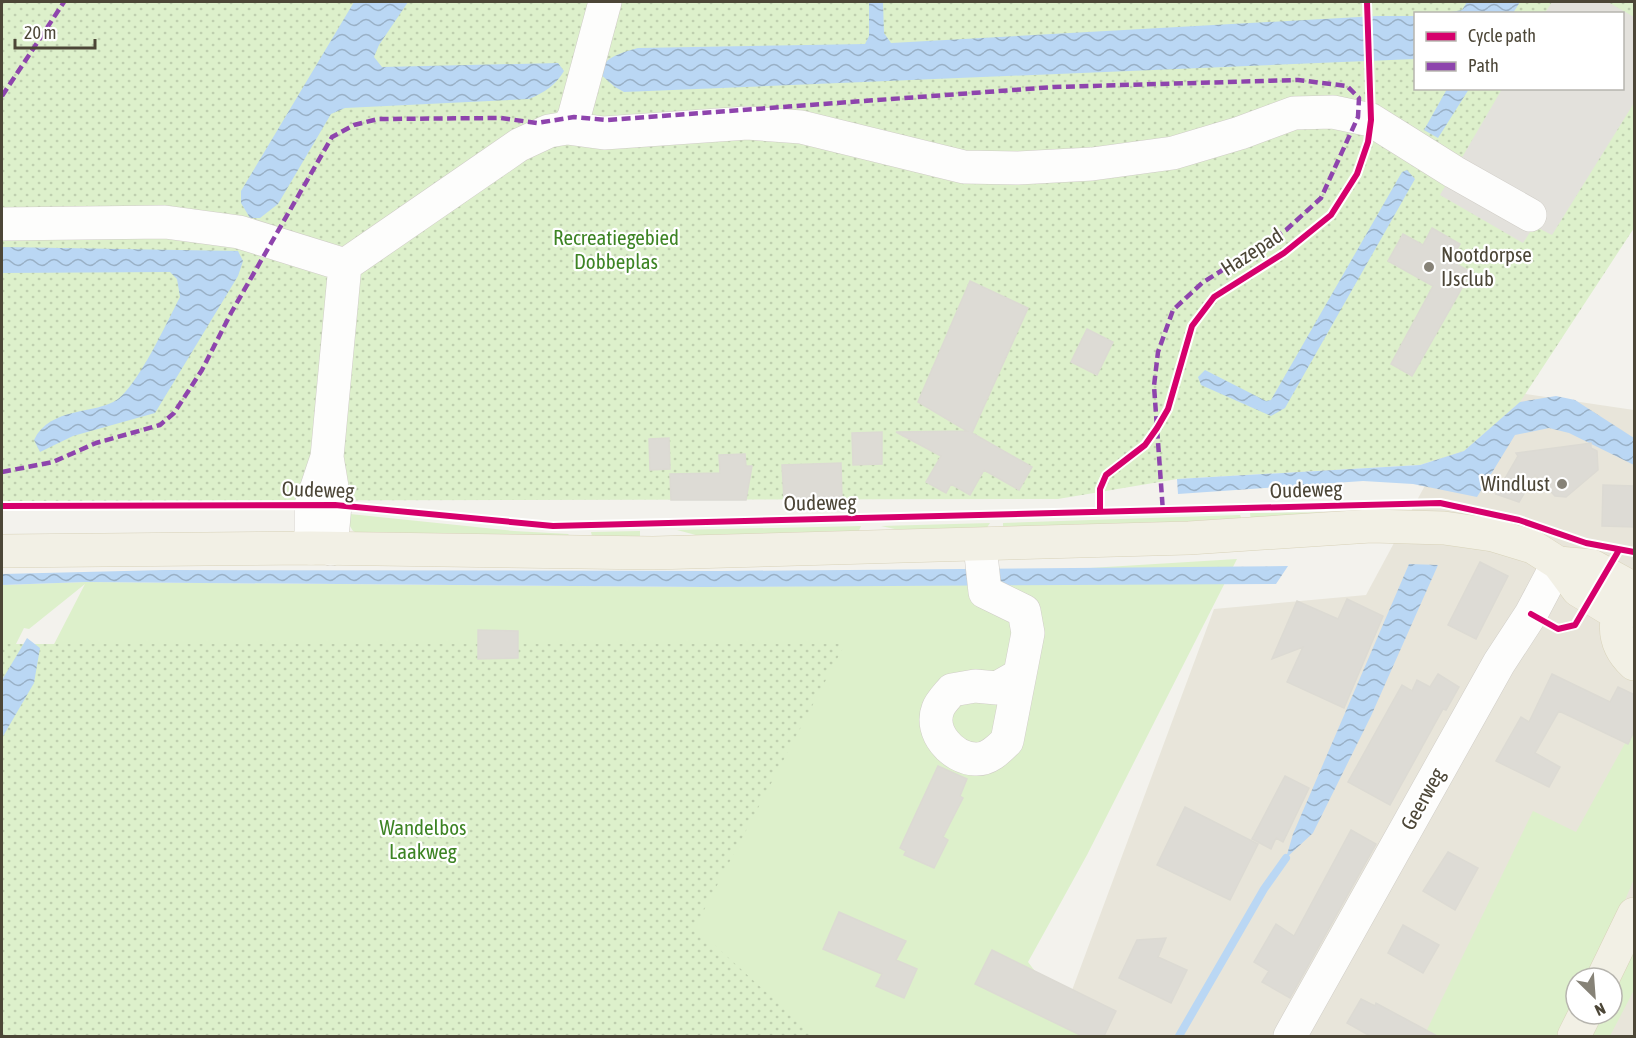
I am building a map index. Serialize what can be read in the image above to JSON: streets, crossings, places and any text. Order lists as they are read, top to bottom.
{
  "streets": {
    "main road": ["Oudeweg"],
    "street": ["Geerweg"],
    "cycle path": ["Hazepad"]
  },
  "crossings": [
    ["Oudeweg", "Geerweg"]
  ],
  "parks": ["Recreatiegebied Dobbeplas", "Wandelbos Laakweg"],
  "places": ["Nootdorpse IJsclub", "Windlust"],
  "legend": ["Cycle path", "Path"],
  "scale_bar": "20 m",
  "north": "bottom right"
}
